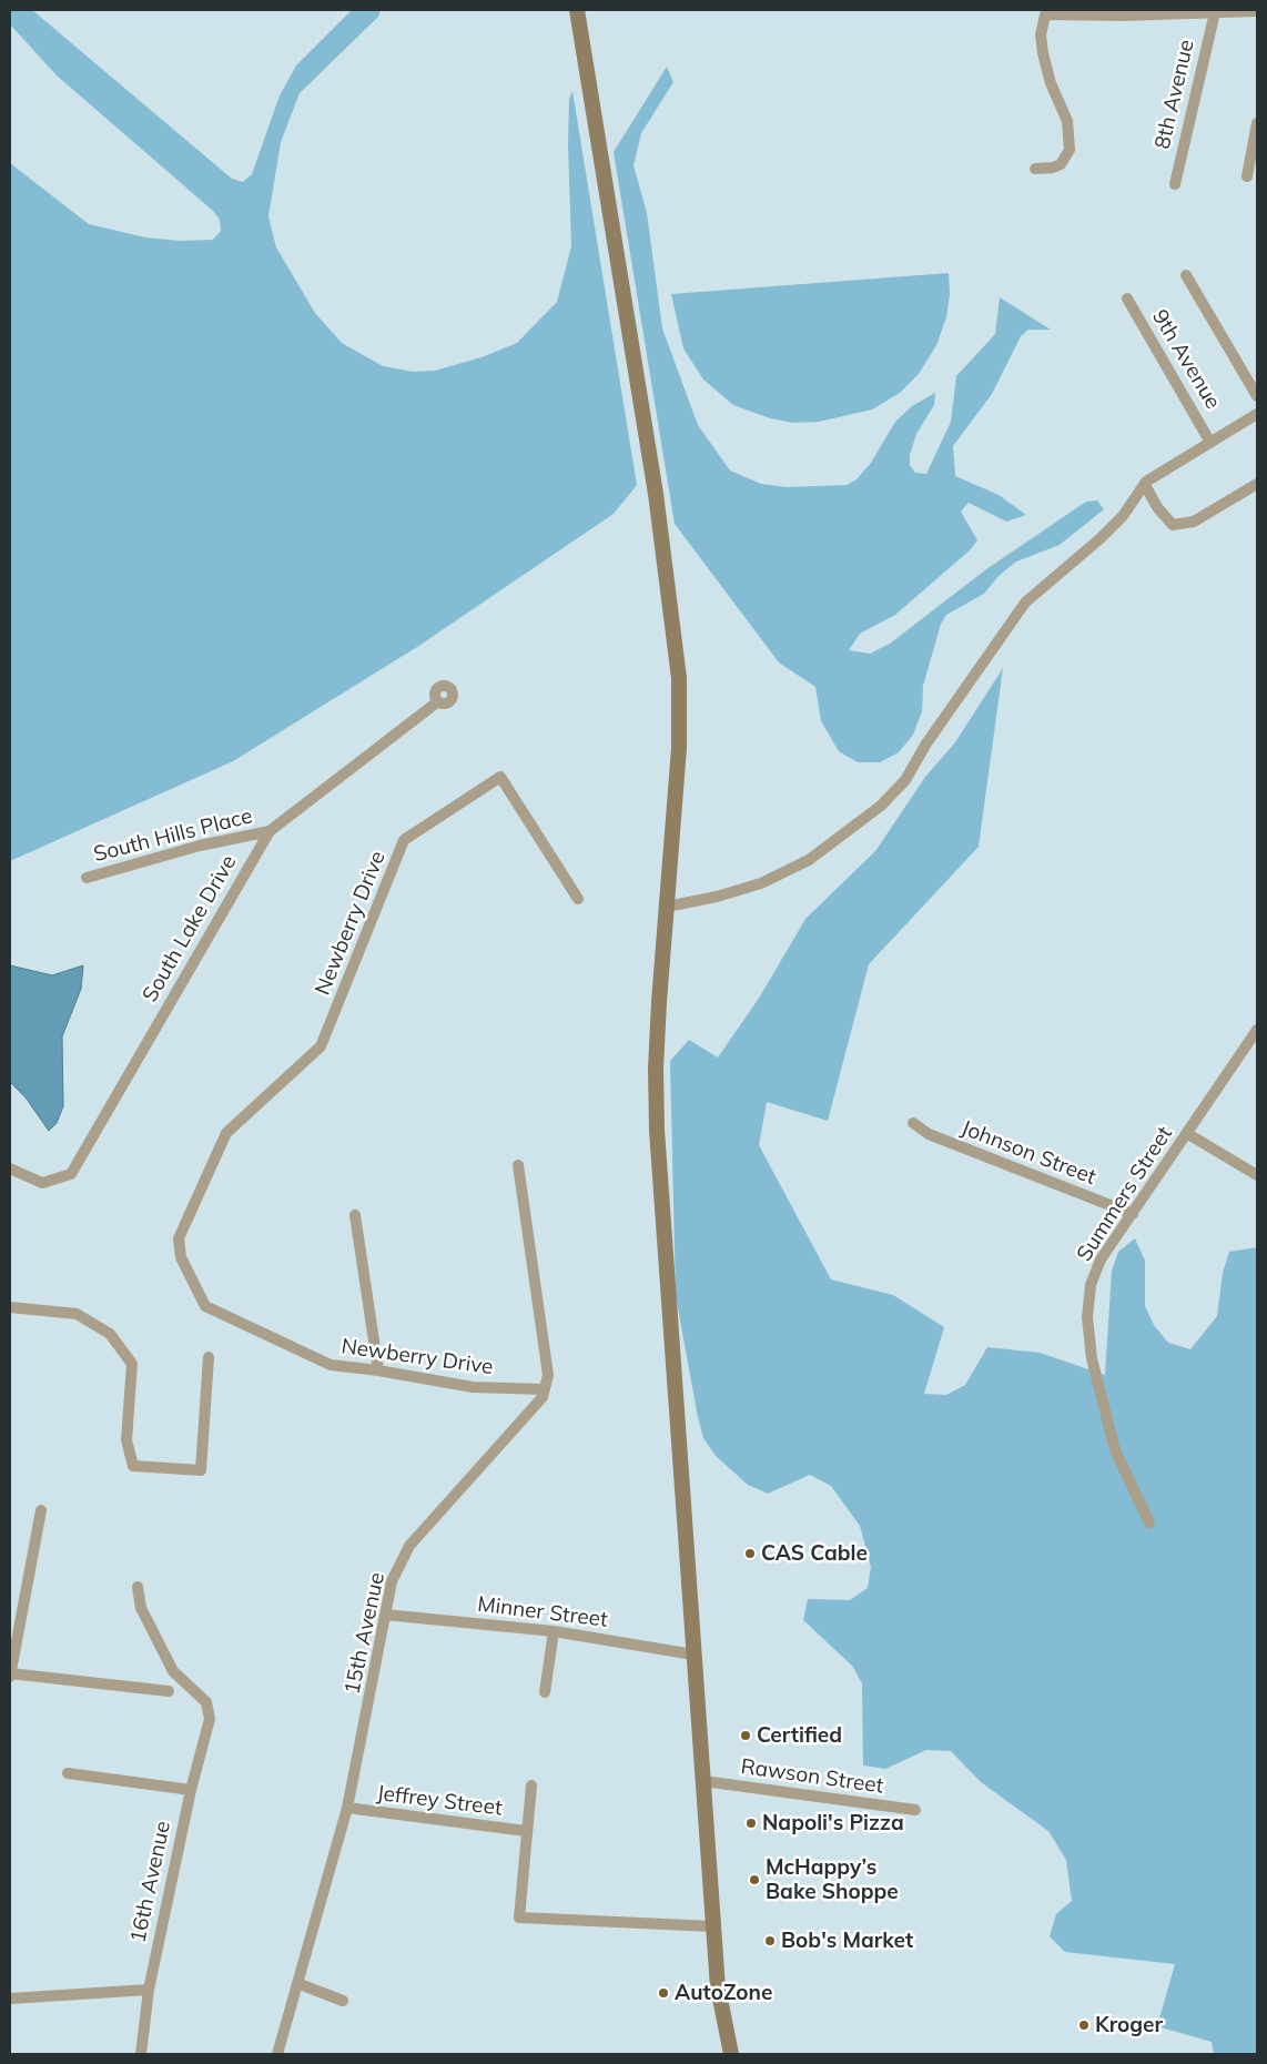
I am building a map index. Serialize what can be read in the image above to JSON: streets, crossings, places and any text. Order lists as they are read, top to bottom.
{
  "streets": {
    "street": [
      "8th Avenue",
      "9th Avenue",
      "South Hills Place",
      "Newberry Drive",
      "South Lake Drive",
      "Johnson Street",
      "Summers Street",
      "Minner Street",
      "15th Avenue",
      "Rawson Street",
      "Jeffrey Street",
      "16th Avenue"
    ]
  },
  "crossings": [
    ["South Hills Place", "South Lake Drive"],
    ["Newberry Drive", "15th Avenue"],
    ["Johnson Street", "Summers Street"],
    ["Minner Street", "15th Avenue"],
    ["15th Avenue", "Jeffrey Street"]
  ],
  "places": [
    "CAS Cable",
    "Certified",
    "Napoli's Pizza",
    "McHappy’s Bake Shoppe",
    "Bob's Market",
    "AutoZone",
    "Kroger"
  ]
}
